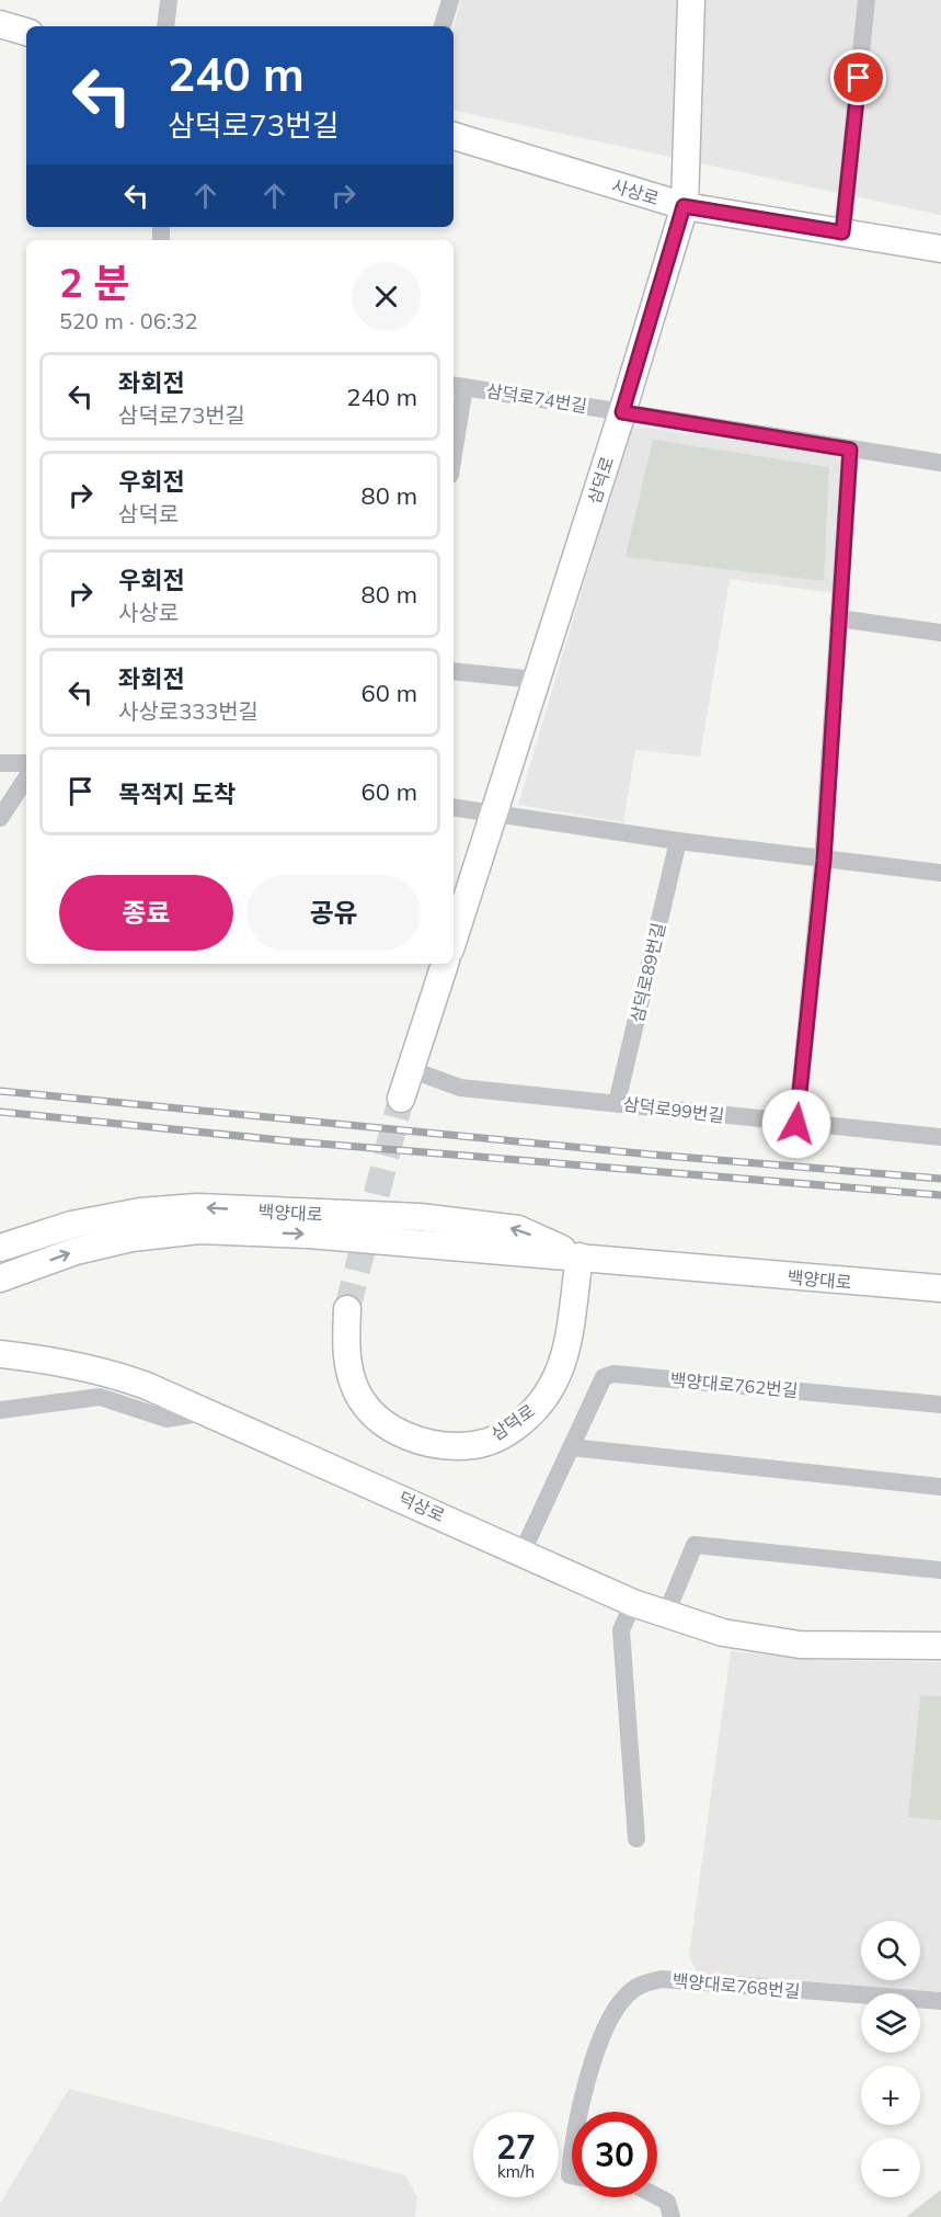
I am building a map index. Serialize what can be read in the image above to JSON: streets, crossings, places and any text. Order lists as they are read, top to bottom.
{
  "streets": {
    "main road": [
      "사상로",
      "삼덕로",
      "백양대로",
      "덕상로"
    ],
    "street": [
      "삼덕로74번길",
      "삼덕로89번길",
      "삼덕로99번길",
      "백양대로762번길",
      "백양대로768번길"
    ]
  },
  "crossings": [
    ["사상로", "삼덕로"],
    ["삼덕로74번길", "삼덕로"],
    ["삼덕로", "백양대로"],
    ["삼덕로89번길", "삼덕로99번길"],
    ["백양대로762번길", "덕상로"]
  ],
  "page": {
    "turn": ["240 m", "삼덕로73번길"],
    "heading": ["2 분", "520 m · 06:32"],
    "list": [
      {
        "name": "좌회전",
        "note": "삼덕로73번길",
        "value": "240 m"
      },
      {
        "name": "우회전",
        "note": "삼덕로",
        "value": "80 m"
      },
      {
        "name": "우회전",
        "note": "사상로",
        "value": "80 m"
      },
      {
        "name": "좌회전",
        "note": "사상로333번길",
        "value": "60 m"
      },
      {
        "name": "목적지 도착",
        "value": "60 m"
      }
    ],
    "buttons": ["종료", "공유"],
    "map_buttons": ["+", "−"],
    "speed": "27 km/h",
    "limit": "30"
  }
}
